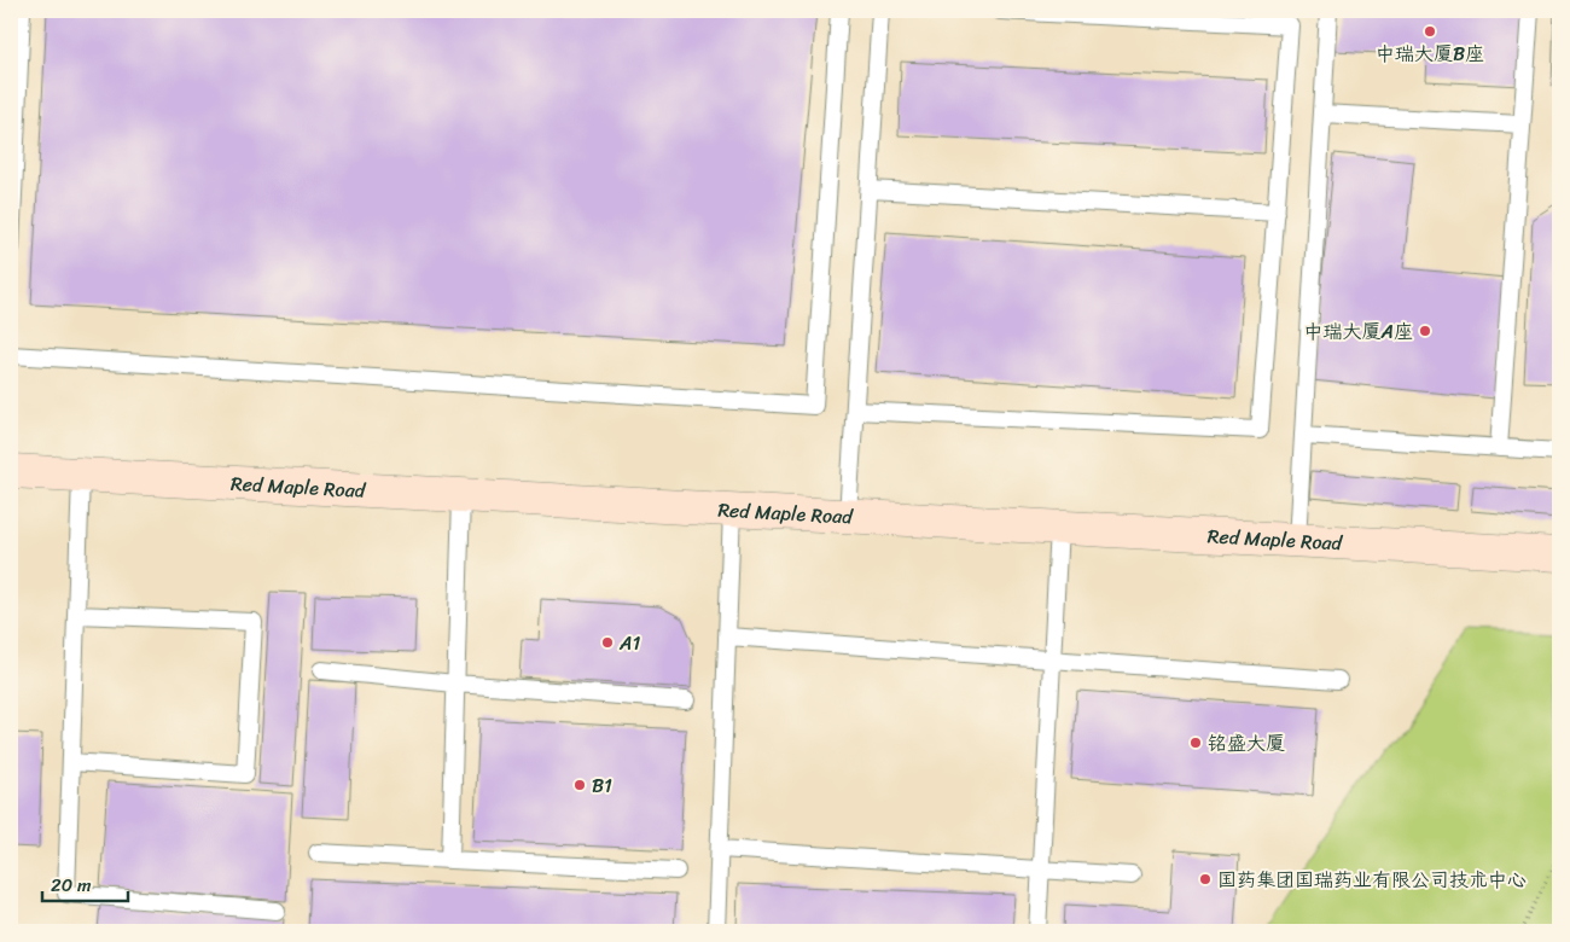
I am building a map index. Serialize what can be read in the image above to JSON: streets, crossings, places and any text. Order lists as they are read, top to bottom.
{
  "streets": {
    "street": ["Red Maple Road"]
  },
  "places": [
    "中瑞大厦B座",
    "中瑞大厦A座",
    "A1",
    "铭盛大厦",
    "B1",
    "国药集团国瑞药业有限公司技术中心"
  ],
  "scale_bar": "20 m"
}
